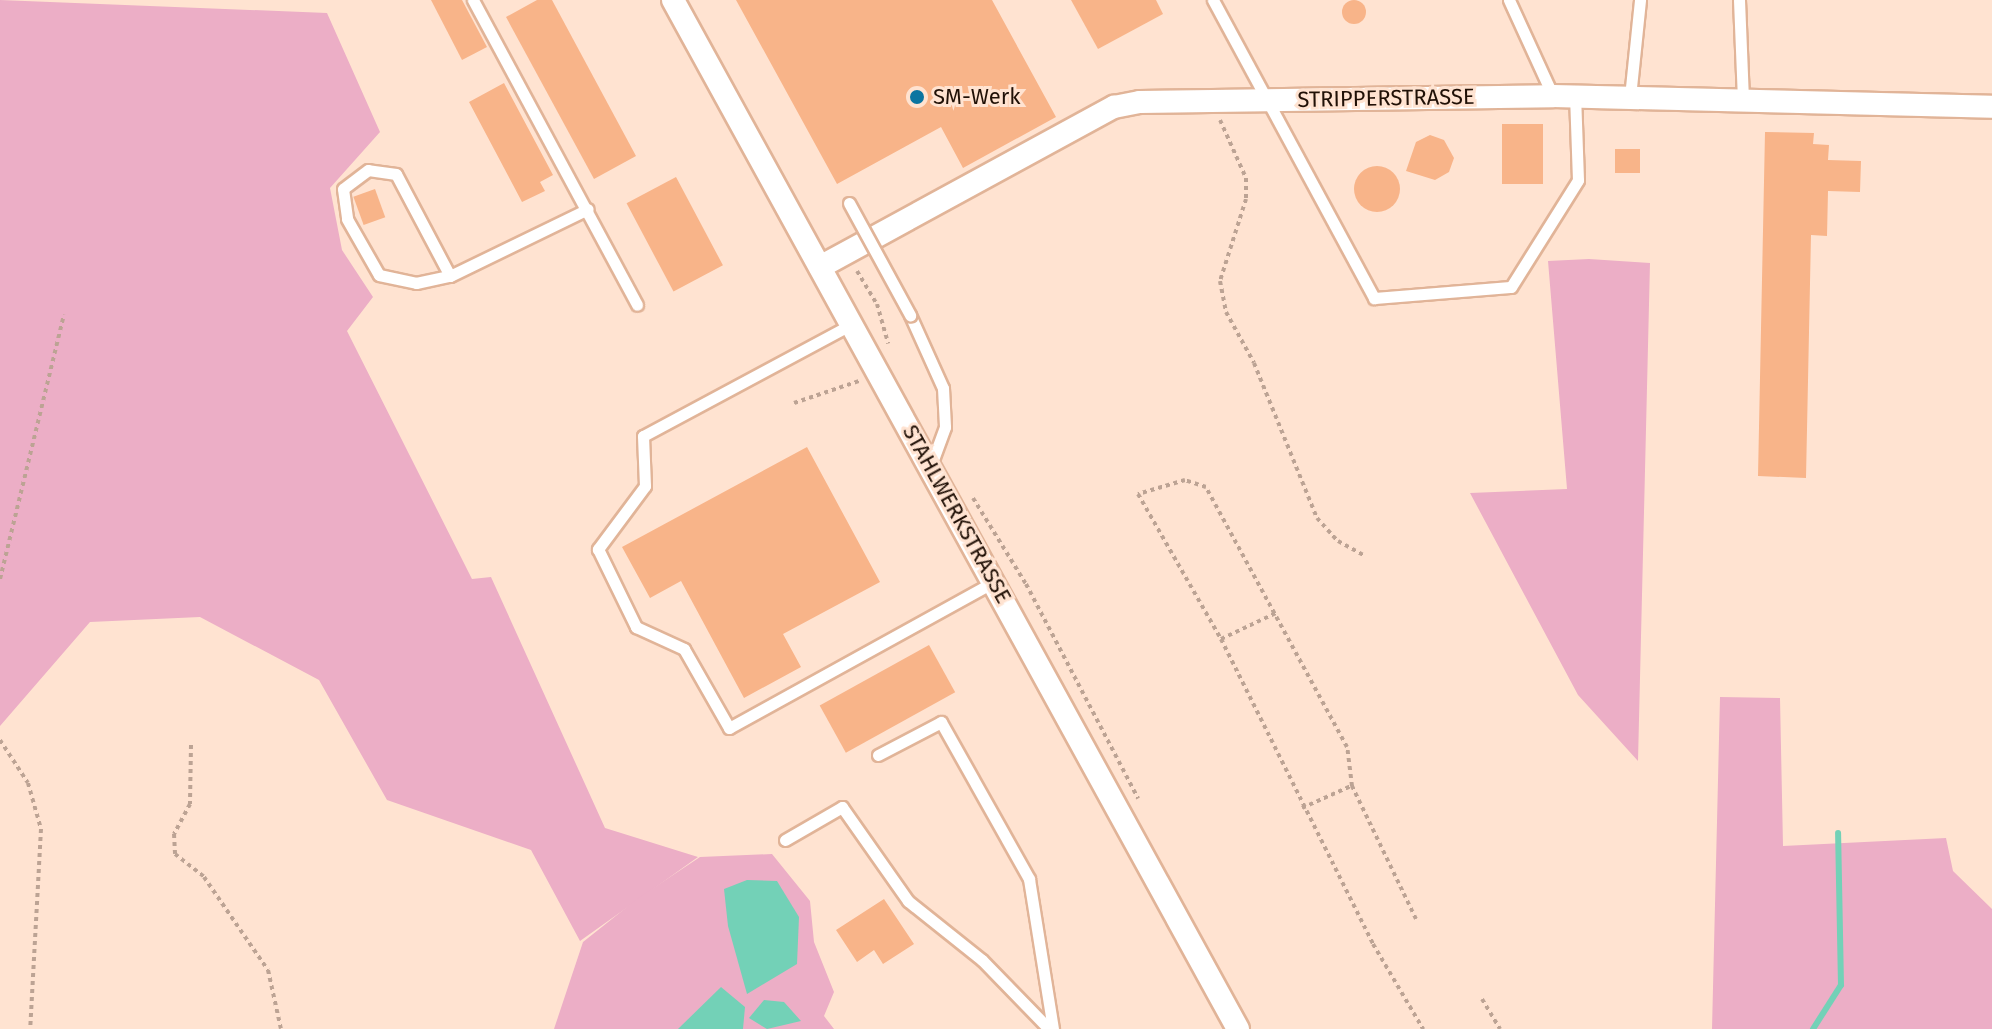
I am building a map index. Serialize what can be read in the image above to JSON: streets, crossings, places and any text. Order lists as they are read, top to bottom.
{
  "streets": {
    "street": ["STRIPPERSTRASSE", "STAHLWERKSTRASSE"]
  },
  "crossings": [
    ["STRIPPERSTRASSE", "STAHLWERKSTRASSE"]
  ],
  "places": ["SM-Werk"]
}
